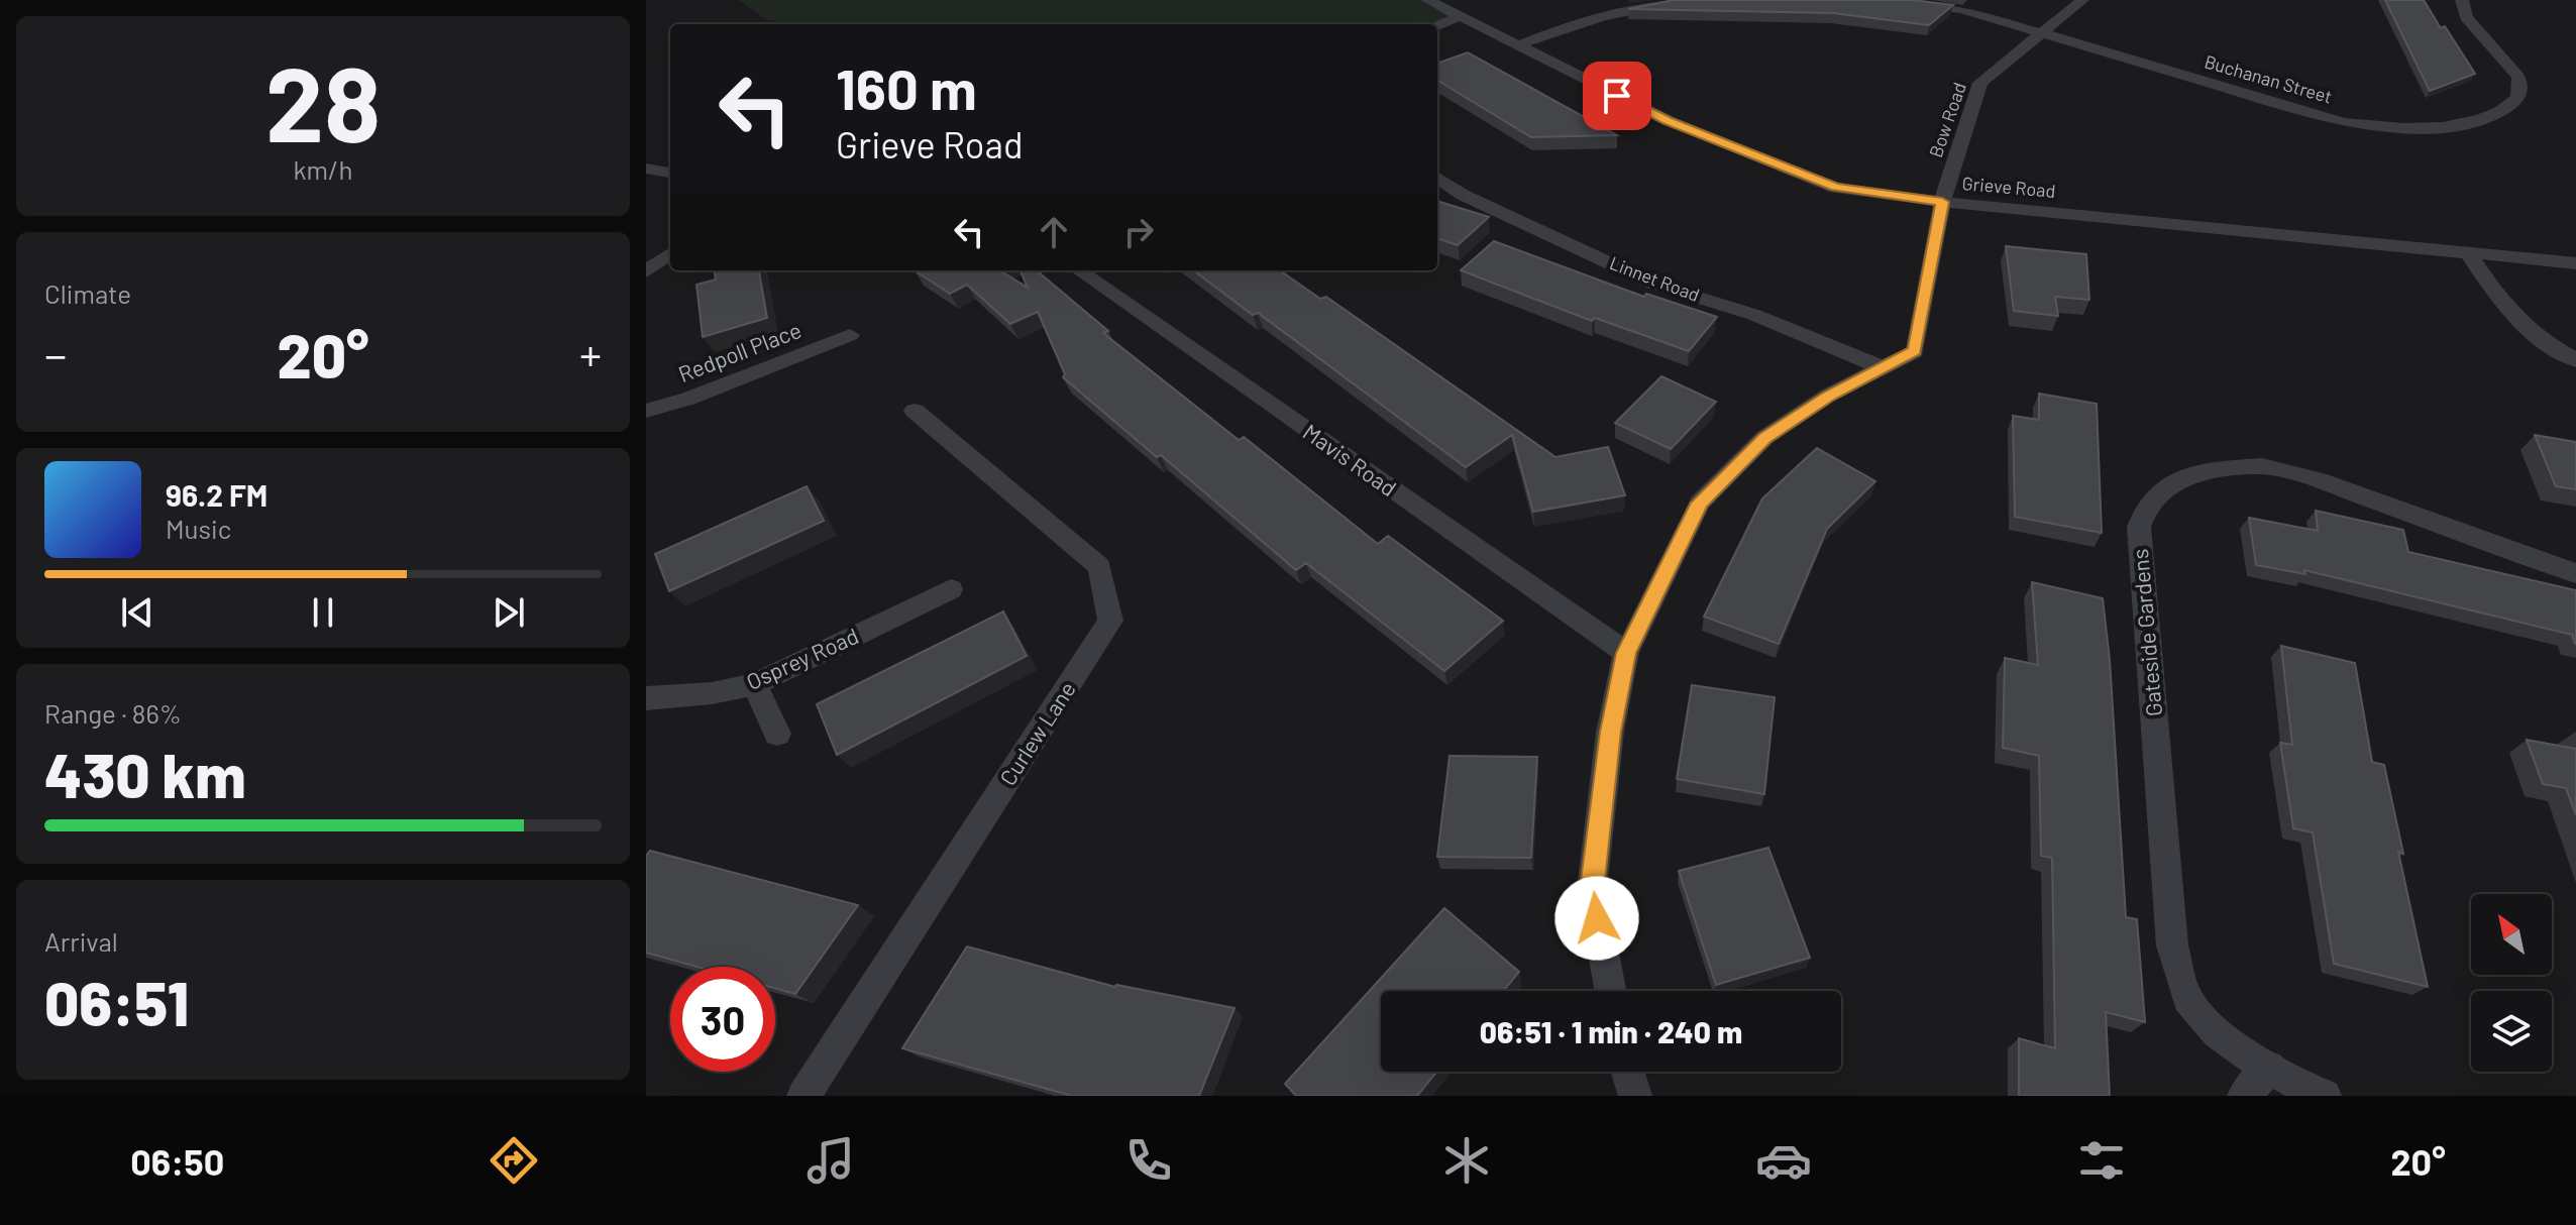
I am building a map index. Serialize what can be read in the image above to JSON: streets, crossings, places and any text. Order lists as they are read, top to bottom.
{
  "streets": {
    "street": [
      "Buchanan Street",
      "Bow Road",
      "Grieve Road",
      "Linnet Road",
      "Redpoll Place",
      "Mavis Road",
      "Gateside Gardens",
      "Osprey Road",
      "Curlew Lane"
    ]
  },
  "crossings": [
    ["Buchanan Street", "Bow Road"],
    ["Bow Road", "Grieve Road"],
    ["Bow Road", "Linnet Road"]
  ],
  "north": "top left",
  "page": {
    "tile": [
      ["28", "km/h"],
      "Climate",
      ["Range · 86%", "430 km"],
      ["Arrival", "06:51"]
    ],
    "turn": ["160 m", "Grieve Road"],
    "heat": ["−", "20°", "+"],
    "song": ["96.2 FM", "Music"],
    "limit": "30",
    "trip": "06:51 · 1 min · 240 m",
    "tabs": ["06:50", "20°"]
  }
}
